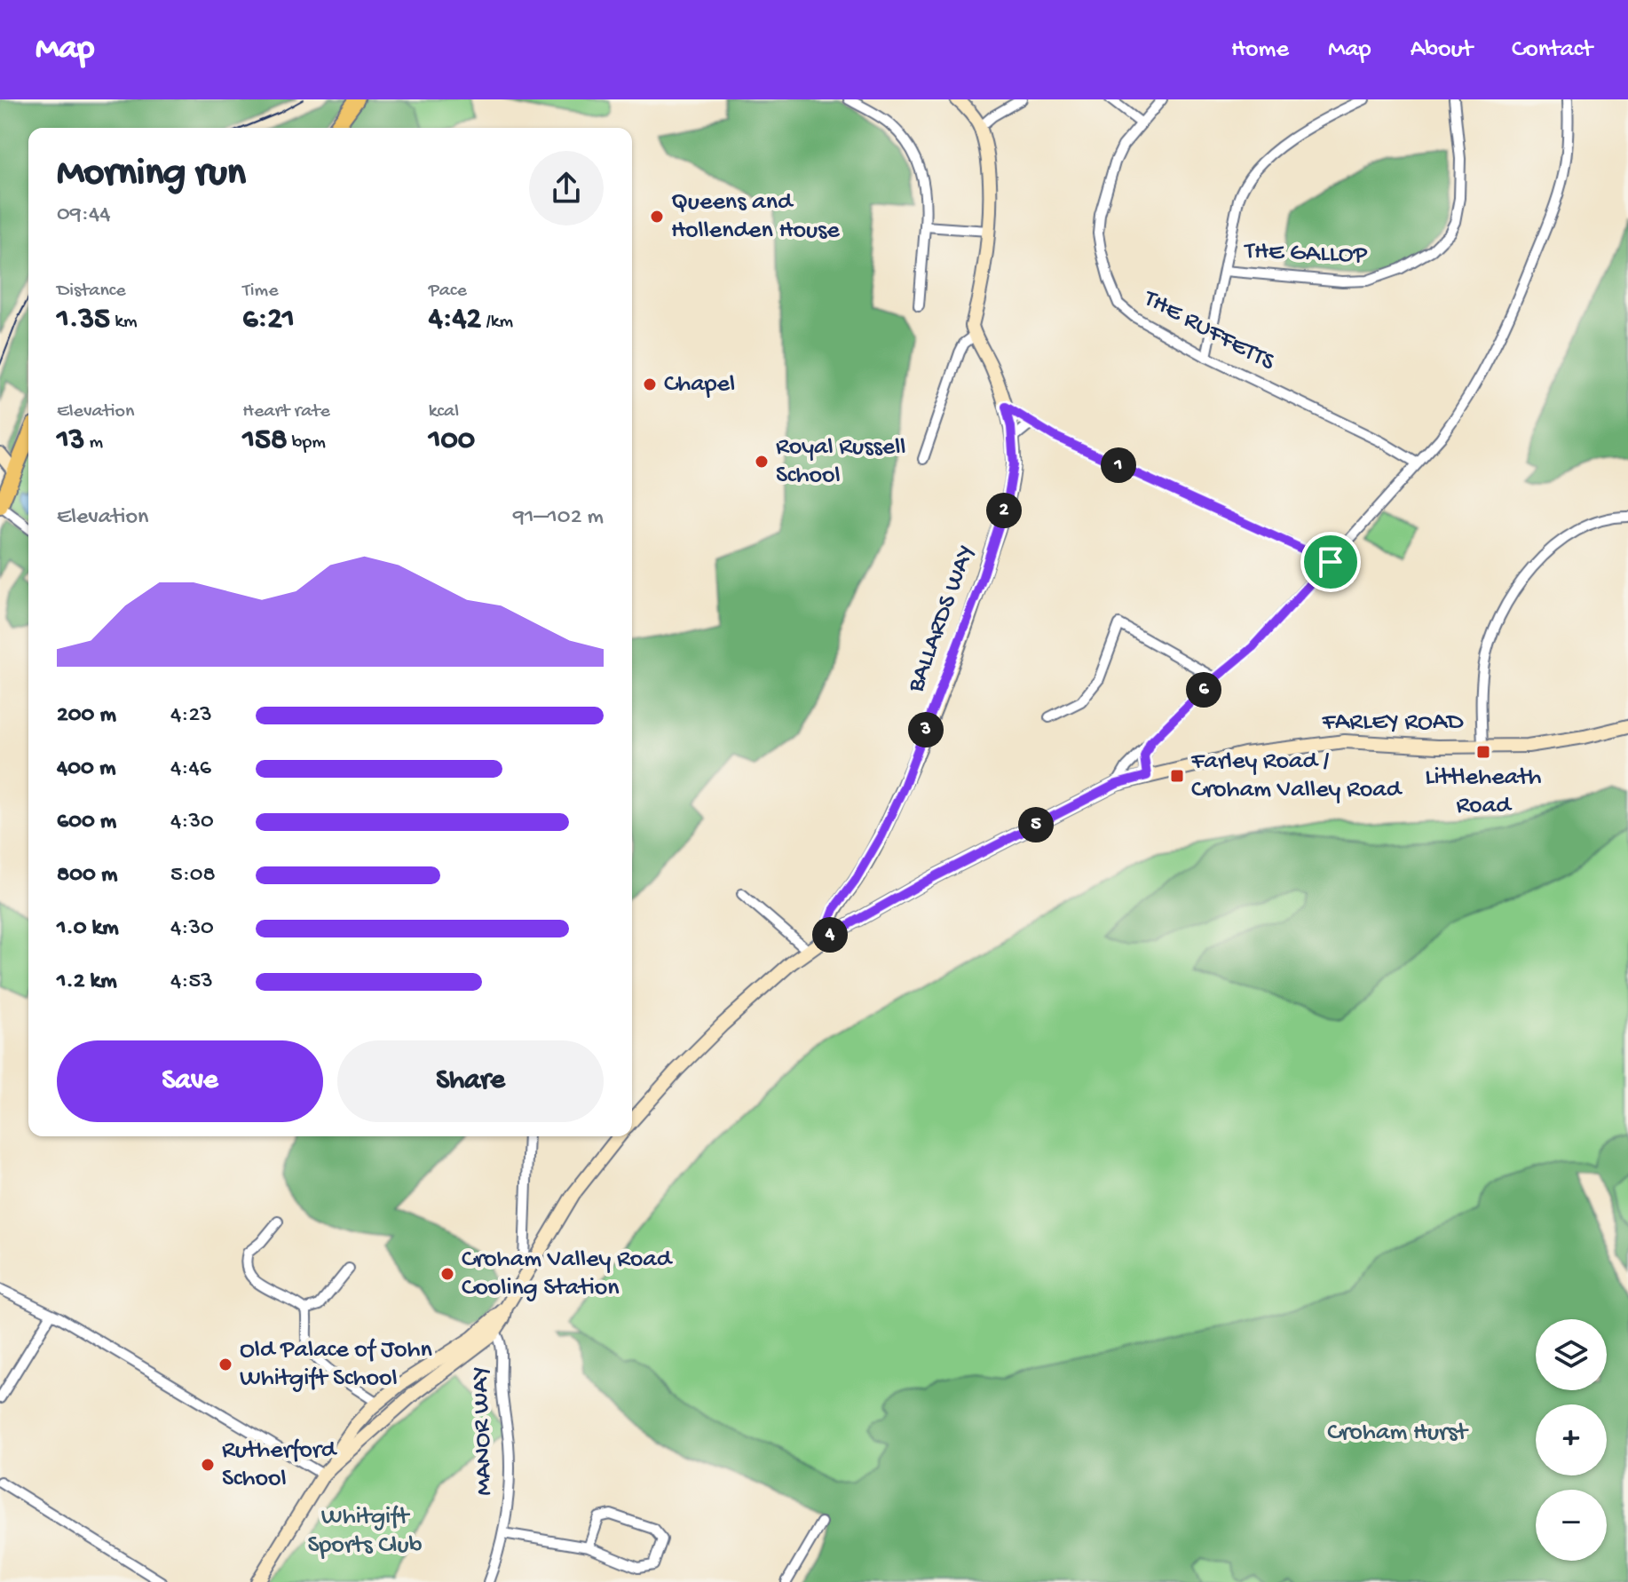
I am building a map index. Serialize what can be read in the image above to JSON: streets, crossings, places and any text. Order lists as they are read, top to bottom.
{
  "streets": {
    "street": [
      "THE GALLOP",
      "THE RUFFETTS",
      "BALLARDS WAY",
      "FARLEY ROAD",
      "MANOR WAY"
    ]
  },
  "crossings": [
    ["BALLARDS WAY", "FARLEY ROAD"]
  ],
  "parks": ["Croham Hurst", "Whitgift Sports Club"],
  "places": {
    "other": [
      "Queens and Hollenden House",
      "Chapel",
      "Royal Russell School",
      "Croham Valley Road Cooling Station",
      "Old Palace of John Whitgift School",
      "Rutherford School"
    ],
    "transit": ["Littleheath Road", "Farley Road / Croham Valley Road"]
  },
  "page": {
    "header": "Map",
    "nav": [
      "Home",
      "Map",
      "About",
      "Contact"
    ],
    "heading": ["Morning run", "09:44"],
    "stats": [
      ["Distance", "1.35 km"],
      ["Time", "6:21"],
      ["Pace", "4:42 /km"],
      ["Elevation", "13 m"],
      ["Heart rate", "158 bpm"],
      ["kcal", "100"]
    ],
    "pins": [
      "1",
      "2",
      "6",
      "3",
      "5",
      "4"
    ],
    "chart": ["Elevation", "91–102 m"],
    "list": [
      {
        "name": "200 m",
        "note": "4:23"
      },
      {
        "name": "400 m",
        "note": "4:46"
      },
      {
        "name": "600 m",
        "note": "4:30"
      },
      {
        "name": "800 m",
        "note": "5:08"
      },
      {
        "name": "1.0 km",
        "note": "4:30"
      },
      {
        "name": "1.2 km",
        "note": "4:53"
      }
    ],
    "buttons": ["Save", "Share"],
    "map_buttons": ["+", "−"]
  }
}
